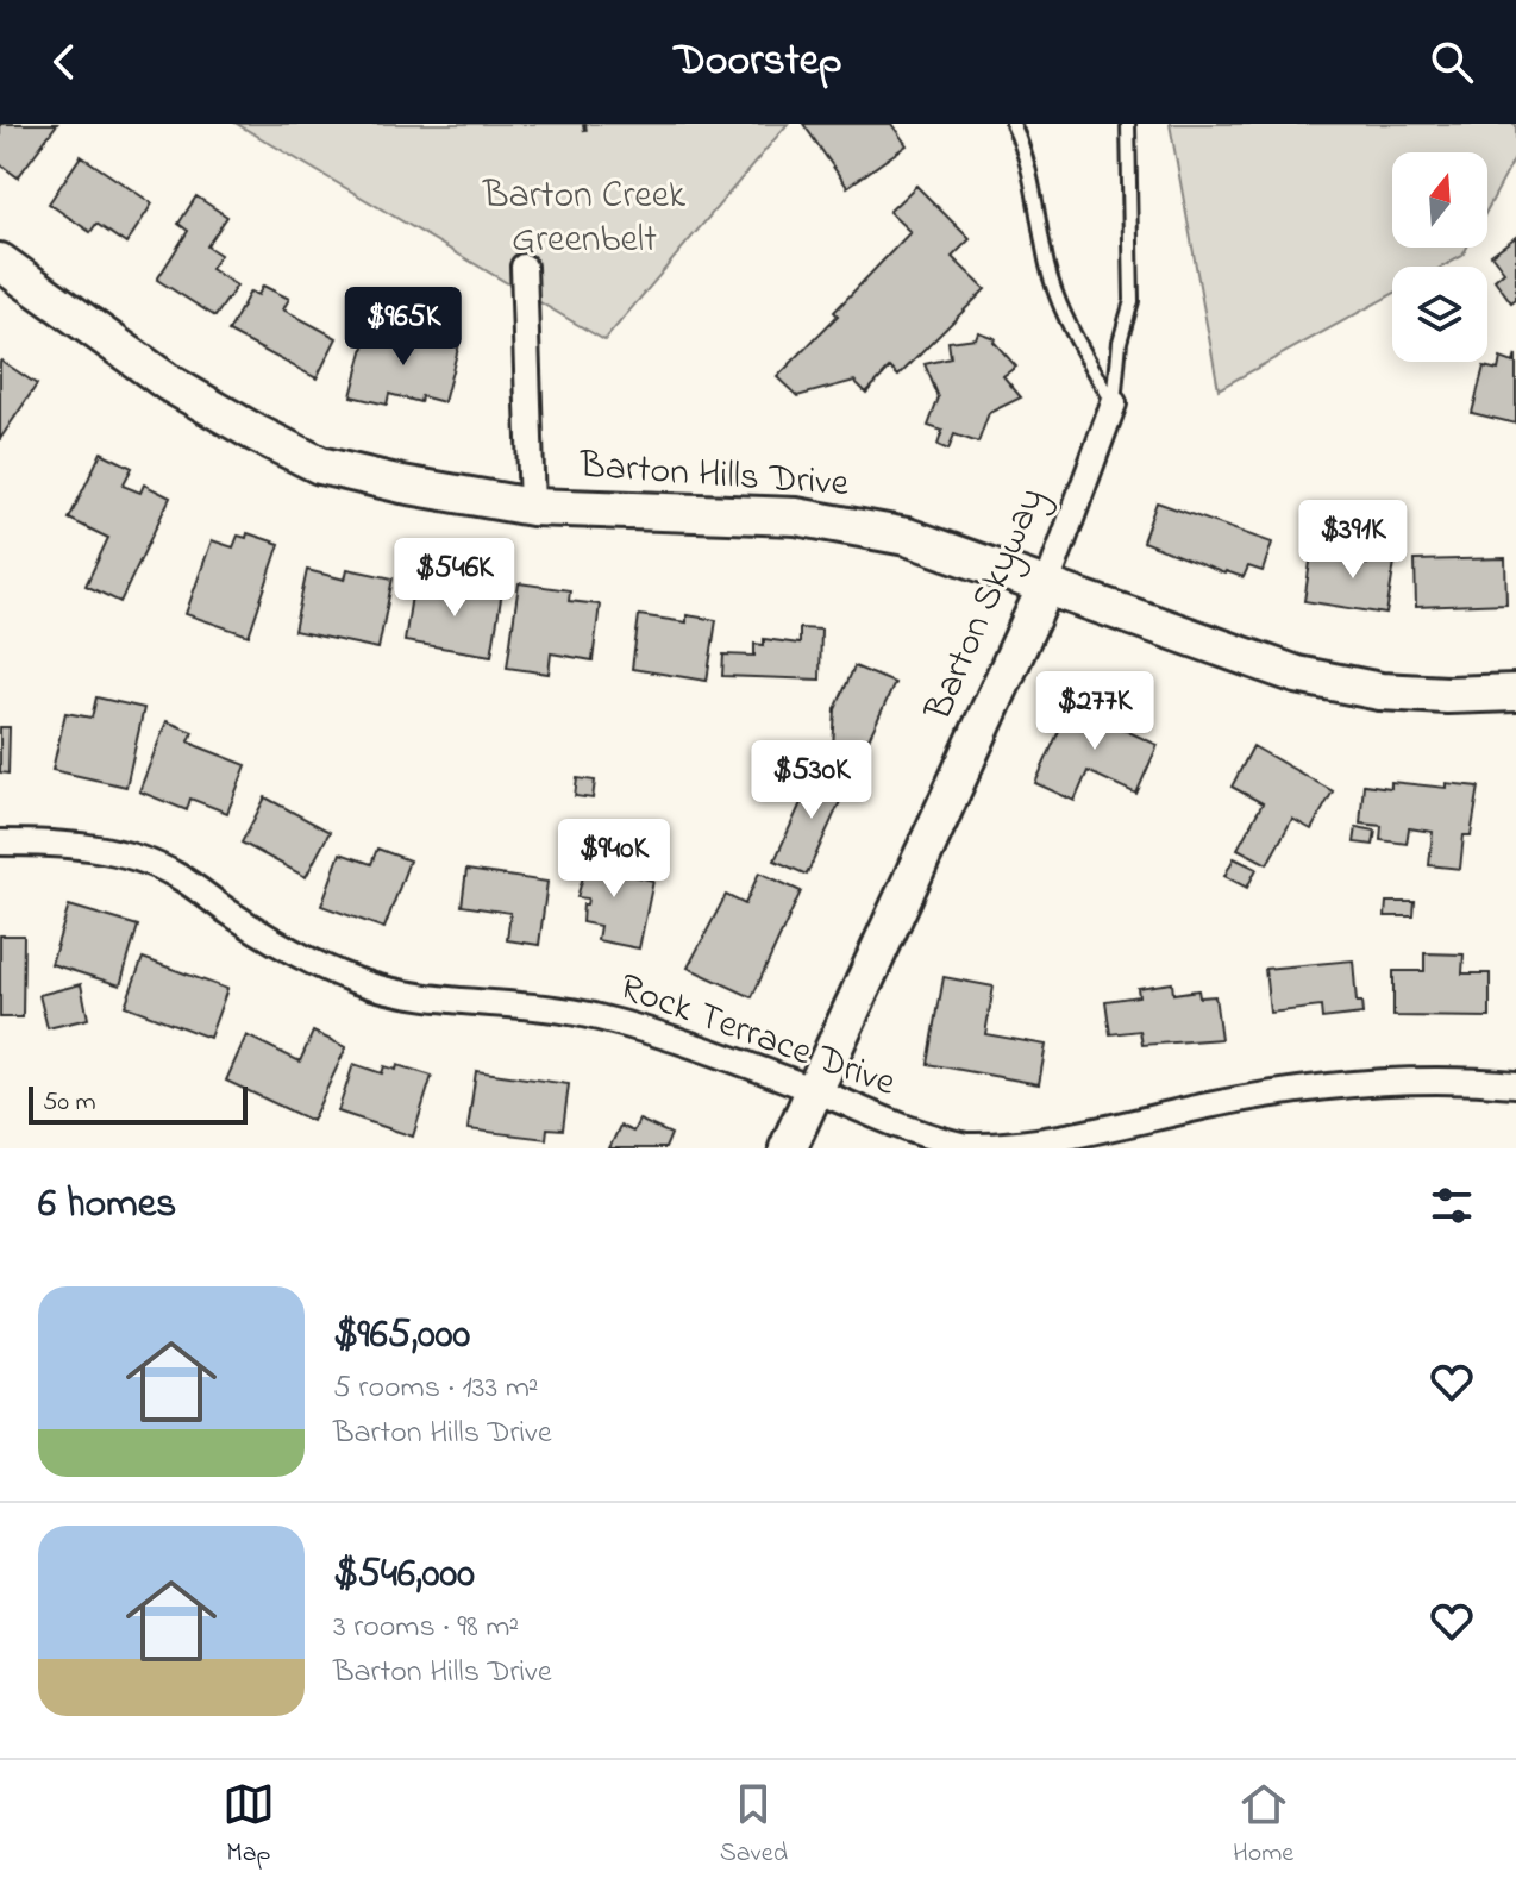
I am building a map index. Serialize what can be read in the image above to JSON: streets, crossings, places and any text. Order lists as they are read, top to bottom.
{
  "streets": {
    "street": ["Barton Hills Drive", "Barton Skyway", "Rock Terrace Drive"]
  },
  "crossings": [
    ["Barton Hills Drive", "Barton Skyway"],
    ["Barton Skyway", "Rock Terrace Drive"]
  ],
  "parks": ["Barton Creek Greenbelt"],
  "scale_bar": "50 m",
  "north": "top",
  "page": {
    "header": "Doorstep",
    "price": [
      "$965K",
      "$391K",
      "$546K",
      "$277K",
      "$530K",
      "$940K"
    ],
    "scale": "50 m",
    "heading": "6 homes",
    "list": [
      {
        "name": "$965,000",
        "note": "5 rooms · 133 m² · Barton Hills Drive"
      },
      {
        "name": "$546,000",
        "note": "3 rooms · 98 m² · Barton Hills Drive"
      }
    ],
    "tabs": ["Map", "Saved", "Home"]
  }
}
